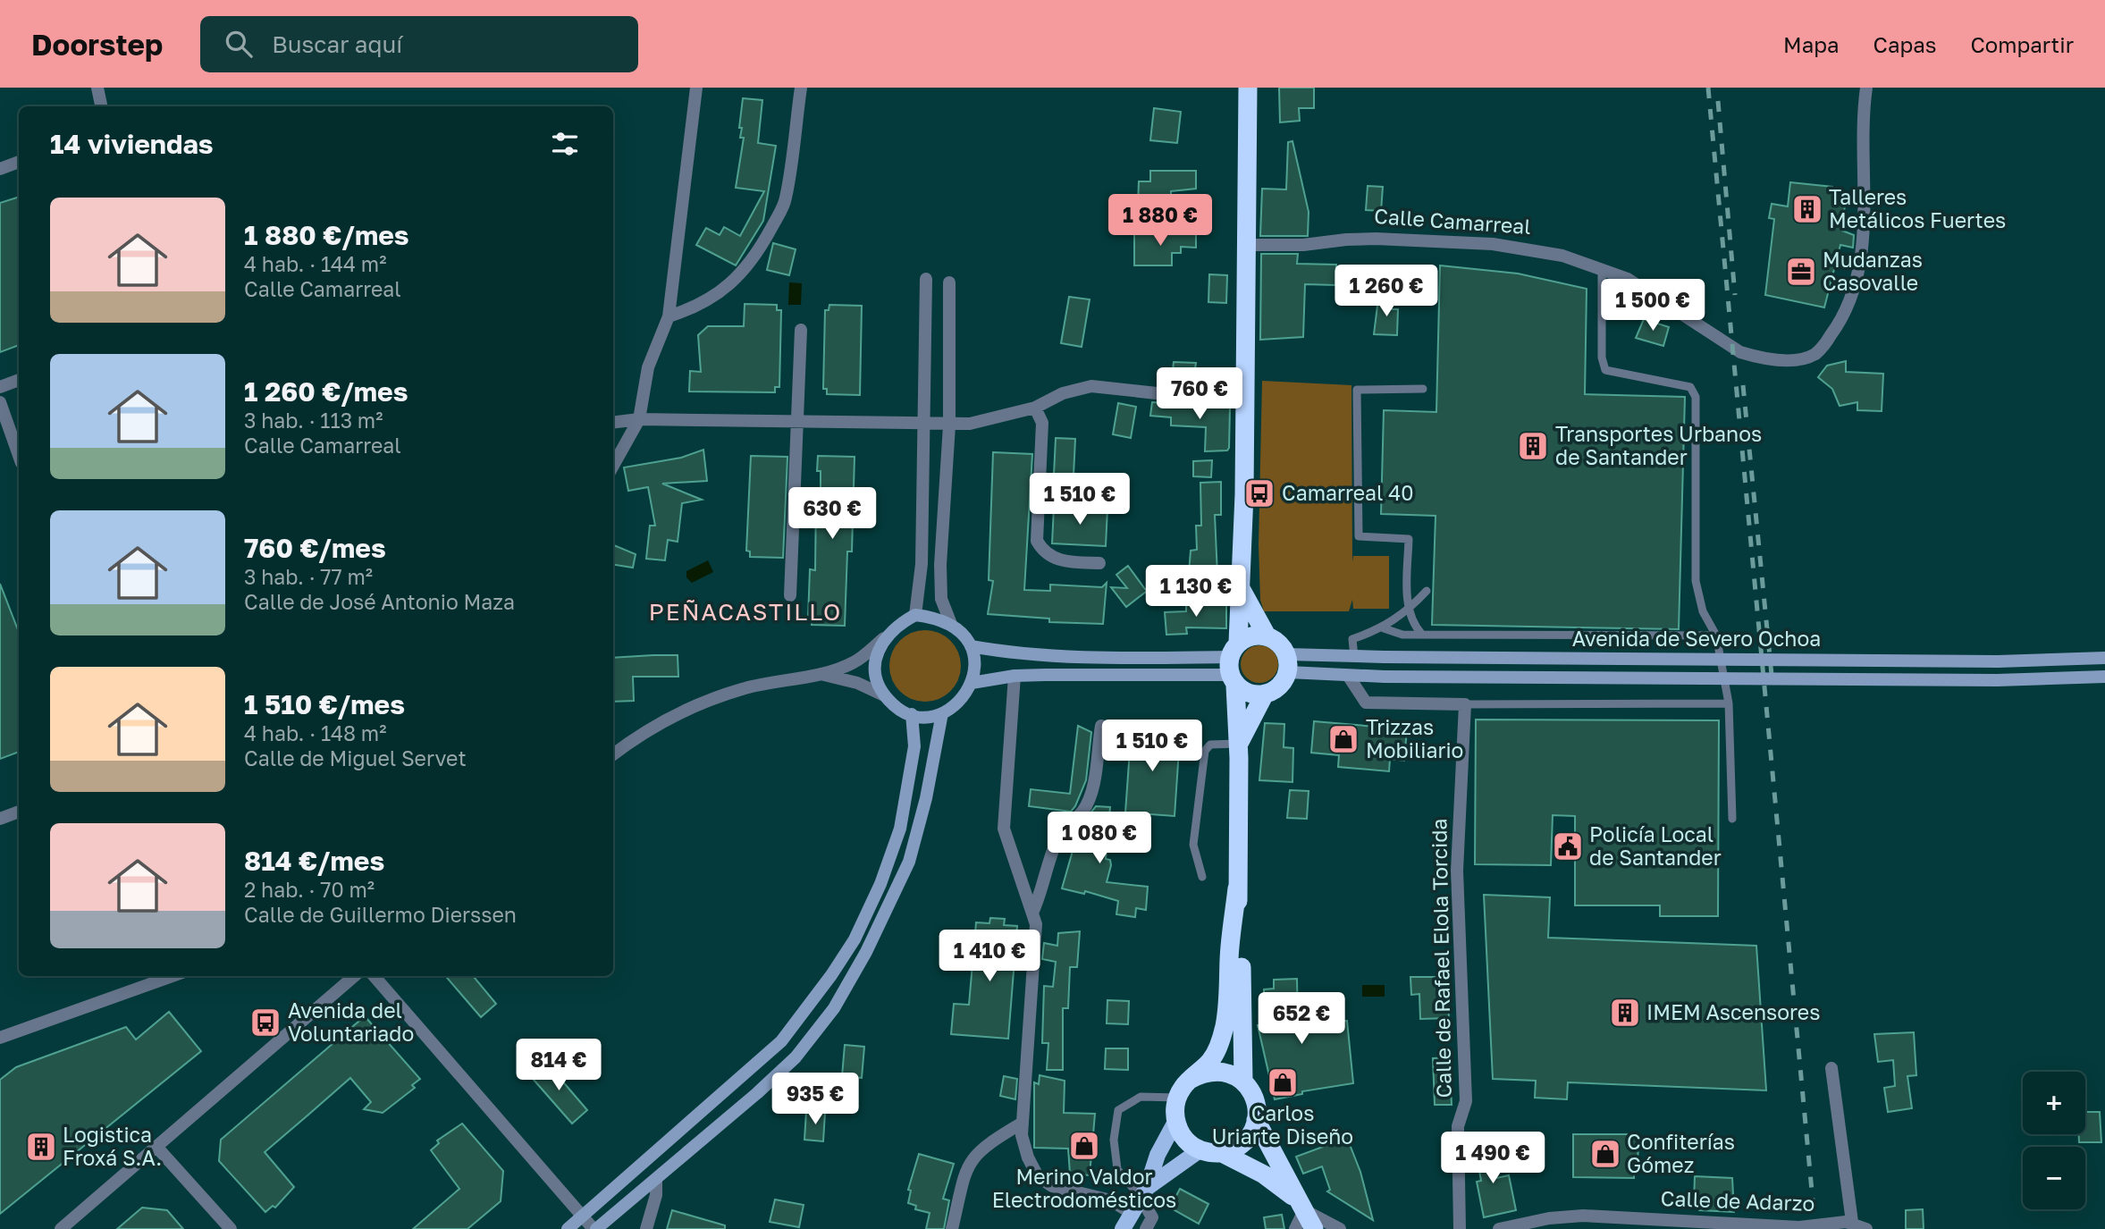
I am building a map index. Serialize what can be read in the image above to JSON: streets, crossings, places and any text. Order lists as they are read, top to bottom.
{
  "streets": {
    "main road": ["Avenida de Severo Ochoa"],
    "street": ["Calle Camarreal", "Calle de Rafael Elola Torcida", "Calle de Adarzo"]
  },
  "districts": ["PEÑACASTILLO"],
  "places": {
    "building": [
      "Talleres Metálicos Fuertes",
      "Transportes Urbanos de Santander",
      "IMEM Ascensores",
      "Logistica Froxá S.A."
    ],
    "office": ["Mudanzas Casovalle"],
    "bus stop": ["Camarreal 40", "Avenida del Voluntariado"],
    "shop": [
      "Trizzas Mobiliario",
      "Carlos Uriarte Diseño",
      "Merino Valdor Electrodomésticos",
      "Confiterías Gómez"
    ],
    "public building": ["Policía Local de Santander"]
  },
  "page": {
    "header": "Doorstep",
    "search": "Buscar aquí",
    "nav": ["Mapa", "Capas", "Compartir"],
    "heading": "14 viviendas",
    "list": [
      {
        "name": "1 880 €/mes",
        "note": "4 hab. · 144 m² · Calle Camarreal"
      },
      {
        "name": "1 260 €/mes",
        "note": "3 hab. · 113 m² · Calle Camarreal"
      },
      {
        "name": "760 €/mes",
        "note": "3 hab. · 77 m² · Calle de José Antonio Maza"
      },
      {
        "name": "1 510 €/mes",
        "note": "4 hab. · 148 m² · Calle de Miguel Servet"
      },
      {
        "name": "814 €/mes",
        "note": "2 hab. · 70 m² · Calle de Guillermo Dierssen"
      }
    ],
    "price": [
      "1 880 €",
      "1 260 €",
      "1 500 €",
      "760 €",
      "1 510 €",
      "630 €",
      "1 130 €",
      "1 510 €",
      "1 080 €",
      "1 410 €",
      "652 €",
      "814 €",
      "935 €",
      "1 490 €"
    ],
    "map_buttons": ["+", "−"]
  }
}
